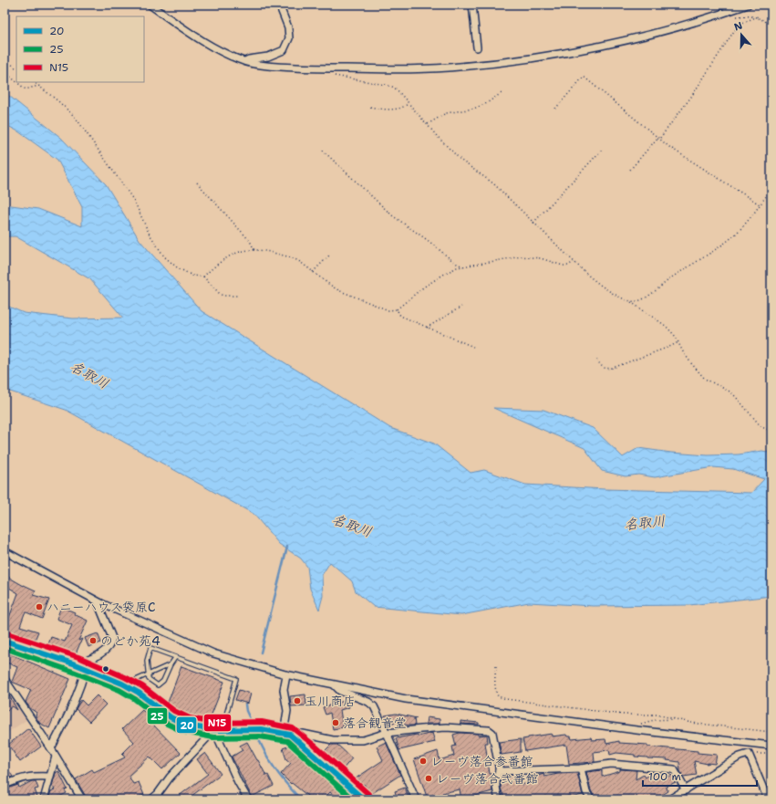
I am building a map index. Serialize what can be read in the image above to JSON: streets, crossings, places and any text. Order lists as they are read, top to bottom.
{
  "water": ["名取川"],
  "places": [
    "ハニーハウス袋原C",
    "のどか苑4",
    "玉川商店",
    "落合観音堂",
    "レーヴ落合参番館",
    "レーヴ落合弐番館"
  ],
  "lines": ["transit line N15", "transit line 20", "transit line 25"],
  "legend": ["20", "25", "N15"],
  "scale_bar": "100 m",
  "north": "top"
}
